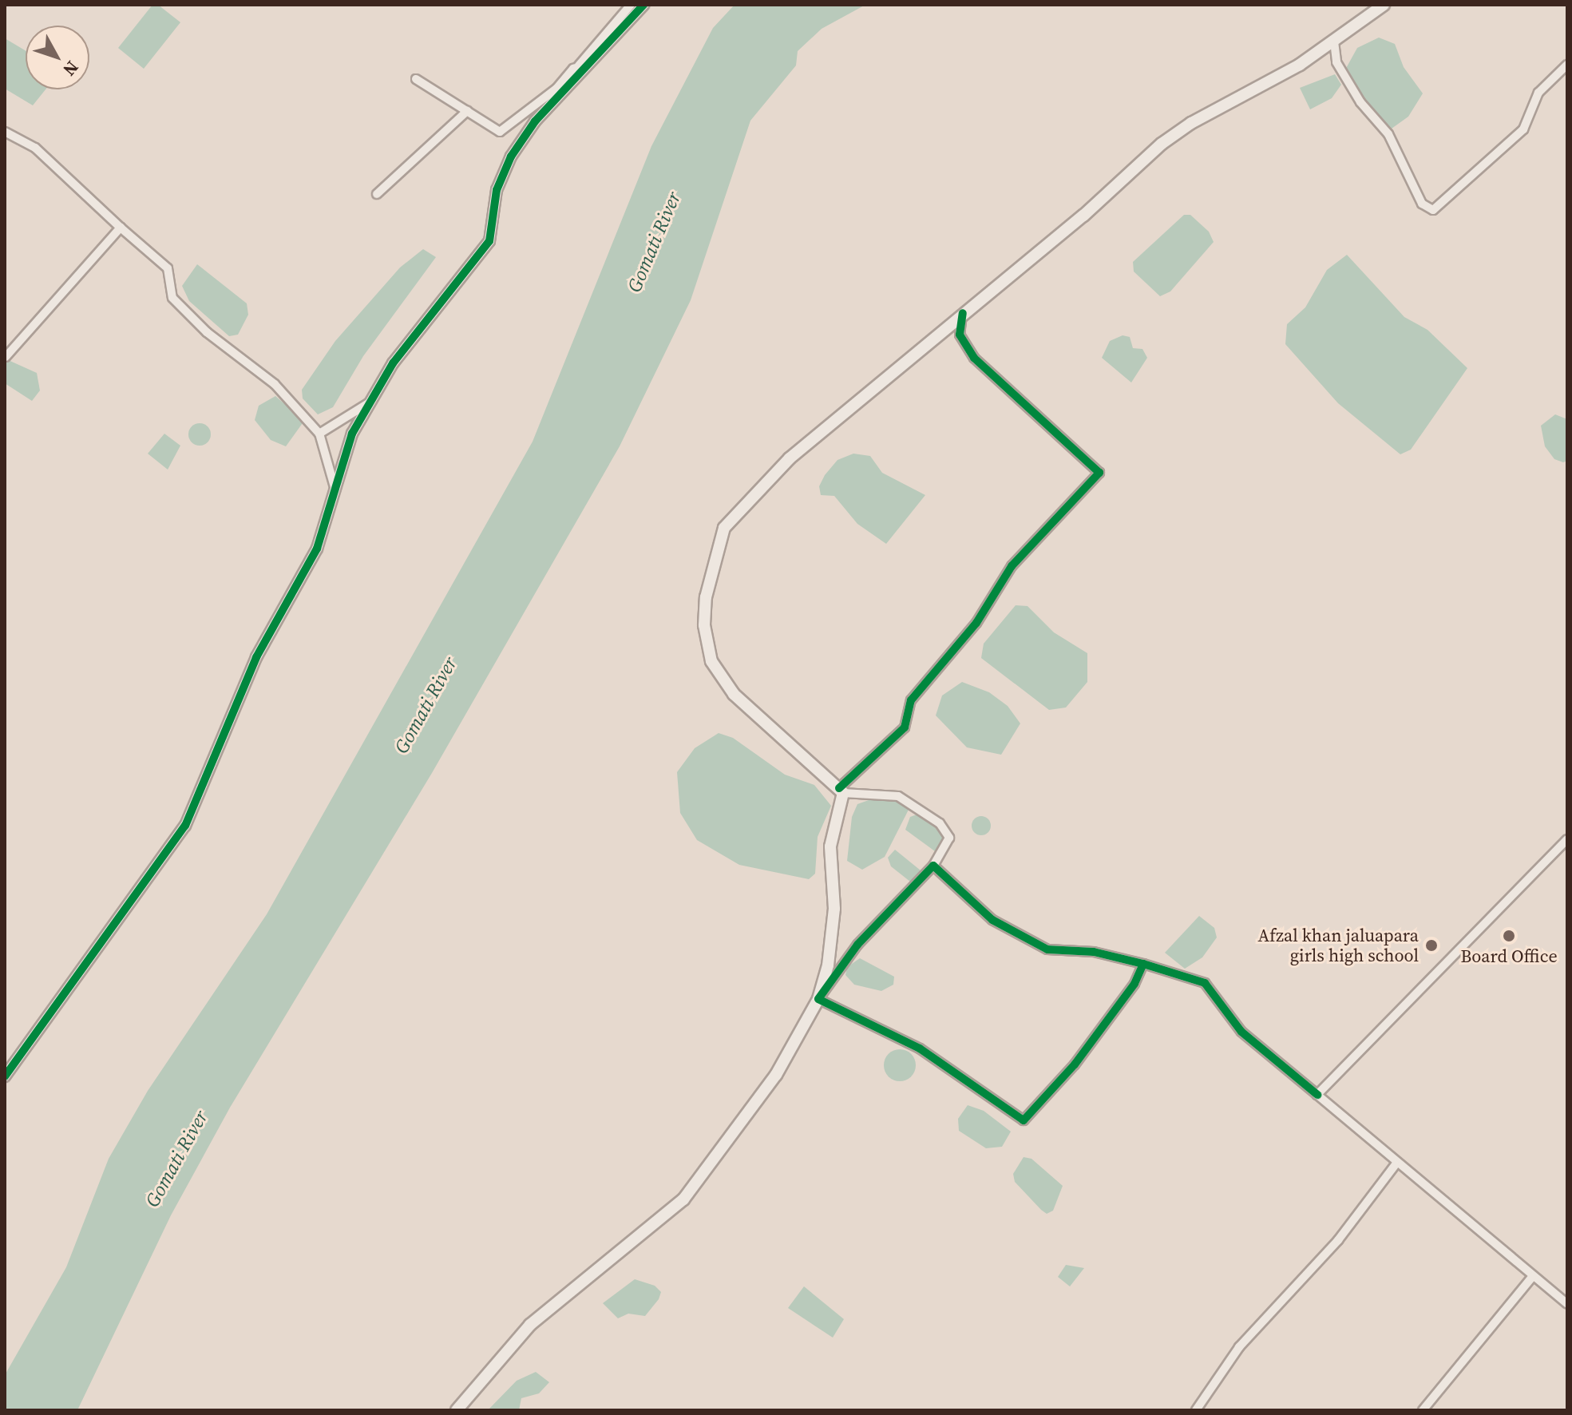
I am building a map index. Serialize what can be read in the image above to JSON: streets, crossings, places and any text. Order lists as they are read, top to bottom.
{
  "water": ["Gomati River"],
  "places": ["Board Office", "Afzal khan jaluapara girls high school"],
  "north": "bottom right"
}
